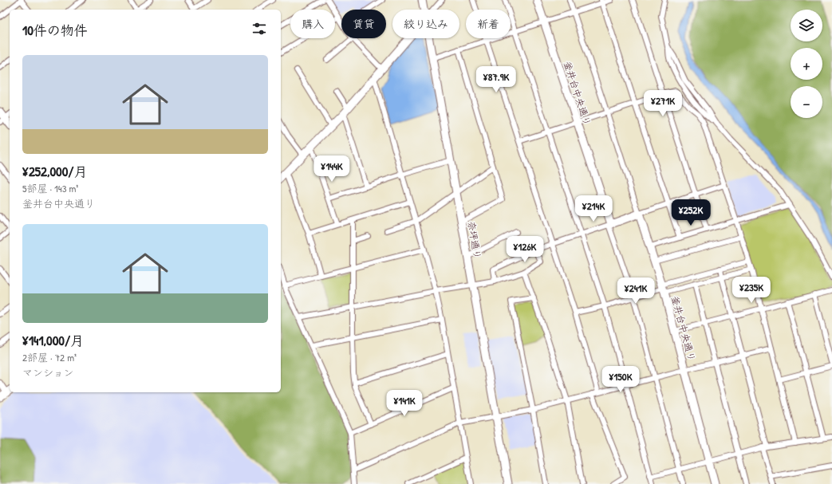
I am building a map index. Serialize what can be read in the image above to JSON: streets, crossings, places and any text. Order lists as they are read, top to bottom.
{
  "streets": {
    "street": ["釜井台中央通り", "奈坪通り"]
  },
  "page": {
    "map_buttons": ["+", "−"],
    "chip": [
      "購入",
      "賃貸",
      "絞り込み",
      "新着"
    ],
    "heading": "10件の物件",
    "list": [
      {
        "name": "¥252,000/月",
        "note": "5部屋 · 143 m² · 釜井台中央通り"
      },
      {
        "name": "¥141,000/月",
        "note": "2部屋 · 72 m² · マンション"
      }
    ],
    "price": [
      "¥87.9K",
      "¥271K",
      "¥144K",
      "¥214K",
      "¥252K",
      "¥126K",
      "¥235K",
      "¥241K",
      "¥150K",
      "¥141K"
    ]
  }
}
